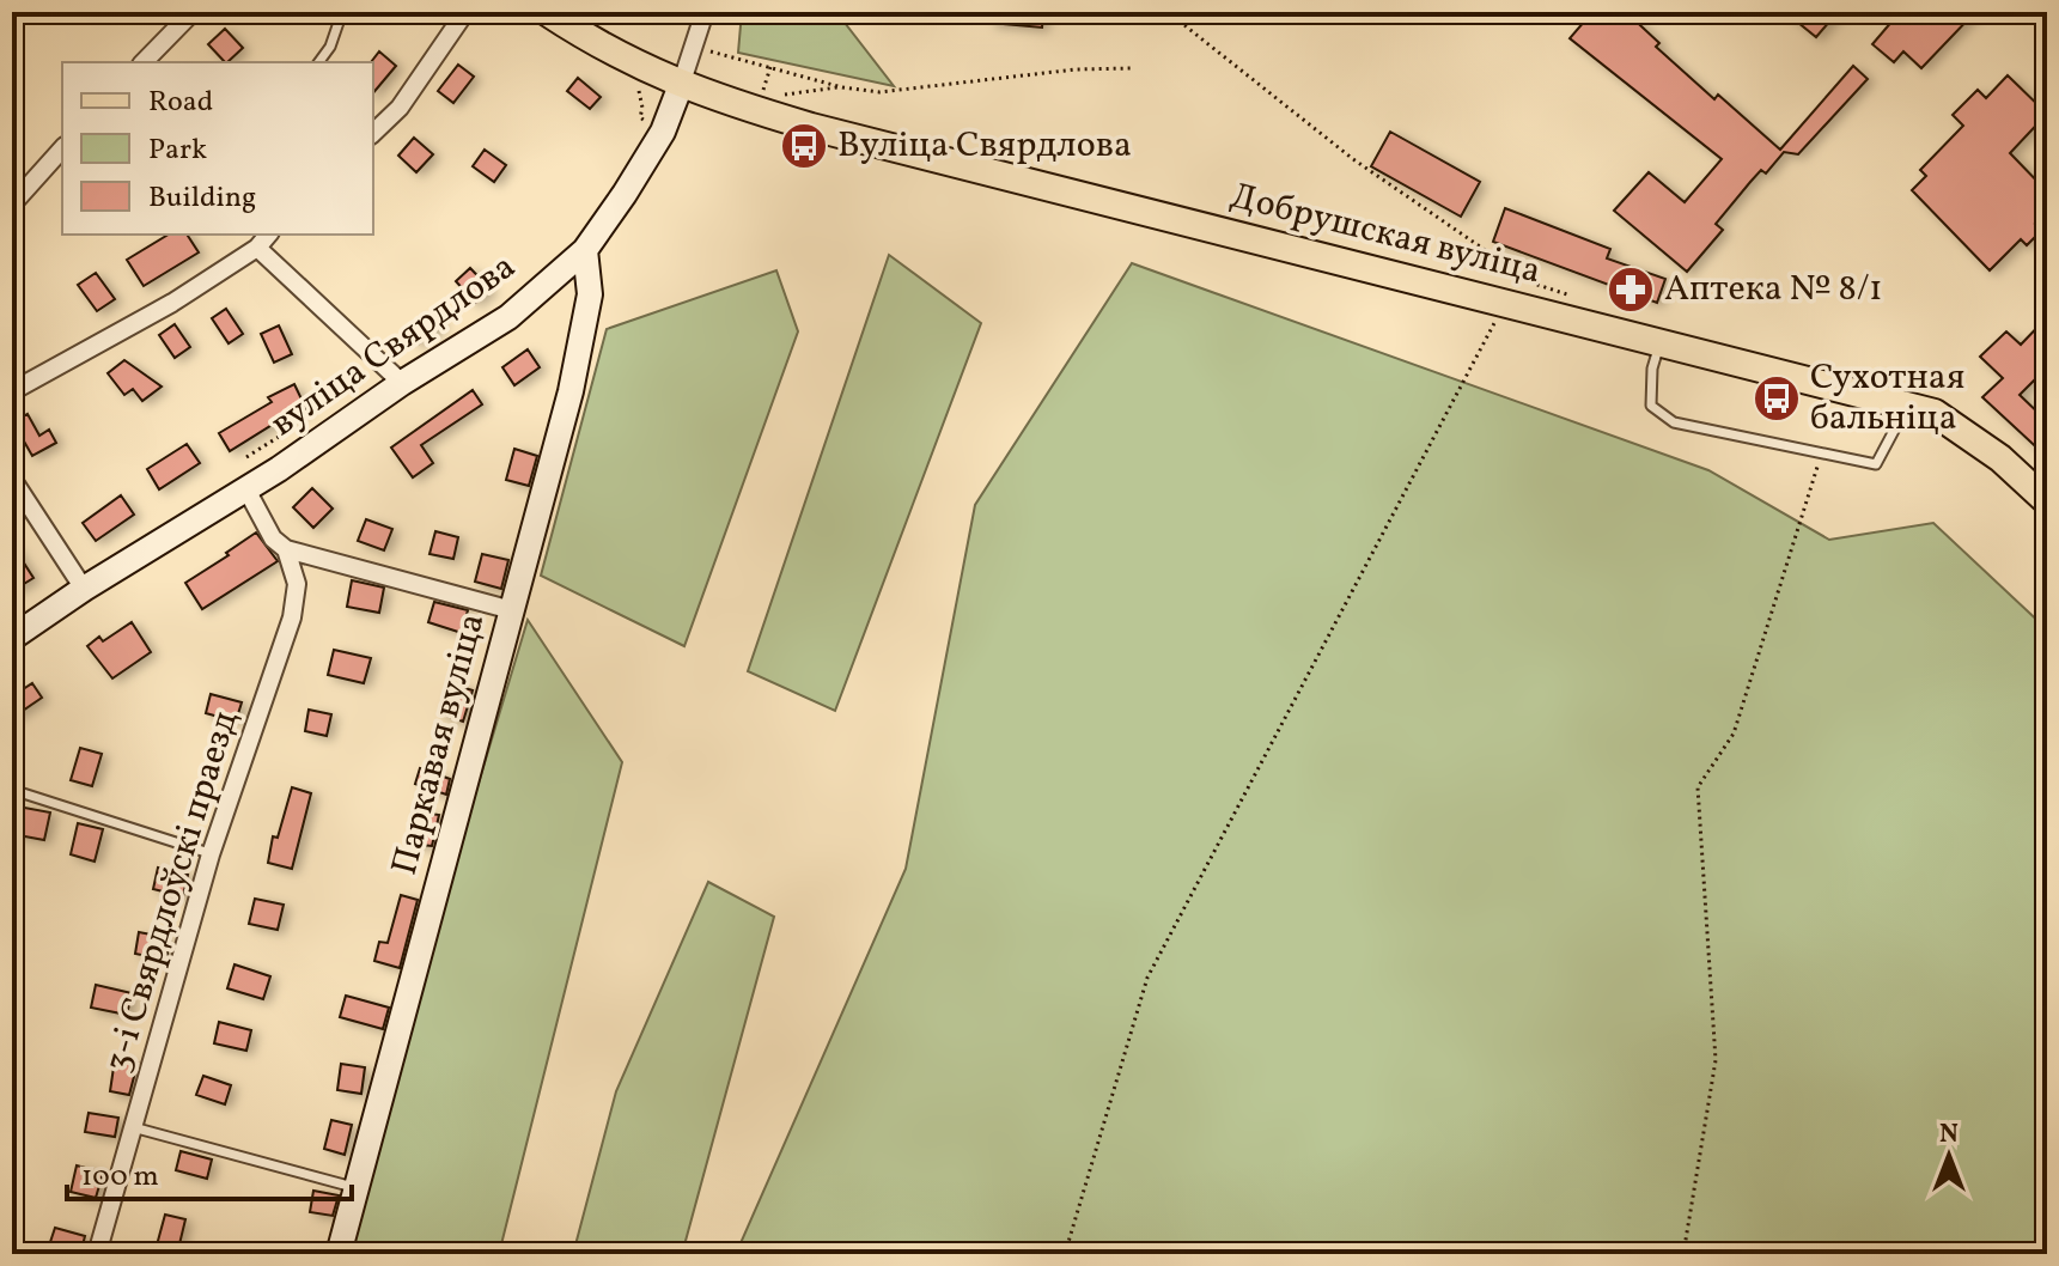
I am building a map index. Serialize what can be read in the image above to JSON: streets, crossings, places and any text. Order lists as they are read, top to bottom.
{
  "streets": {
    "main road": ["Добрушская вуліца"],
    "street": ["вуліца Свярдлова", "Паркавая вуліца", "3-і Свярдлоўскі праезд"]
  },
  "crossings": [
    ["Добрушская вуліца", "вуліца Свярдлова"],
    ["вуліца Свярдлова", "Паркавая вуліца"]
  ],
  "places": {
    "bus stop": ["Вуліца Свярдлова", "Сухотная бальніца"],
    "pharmacy": ["Аптека № 8/1"]
  },
  "legend": ["Road", "Park", "Building"],
  "scale_bar": "100 m",
  "north": "top"
}
